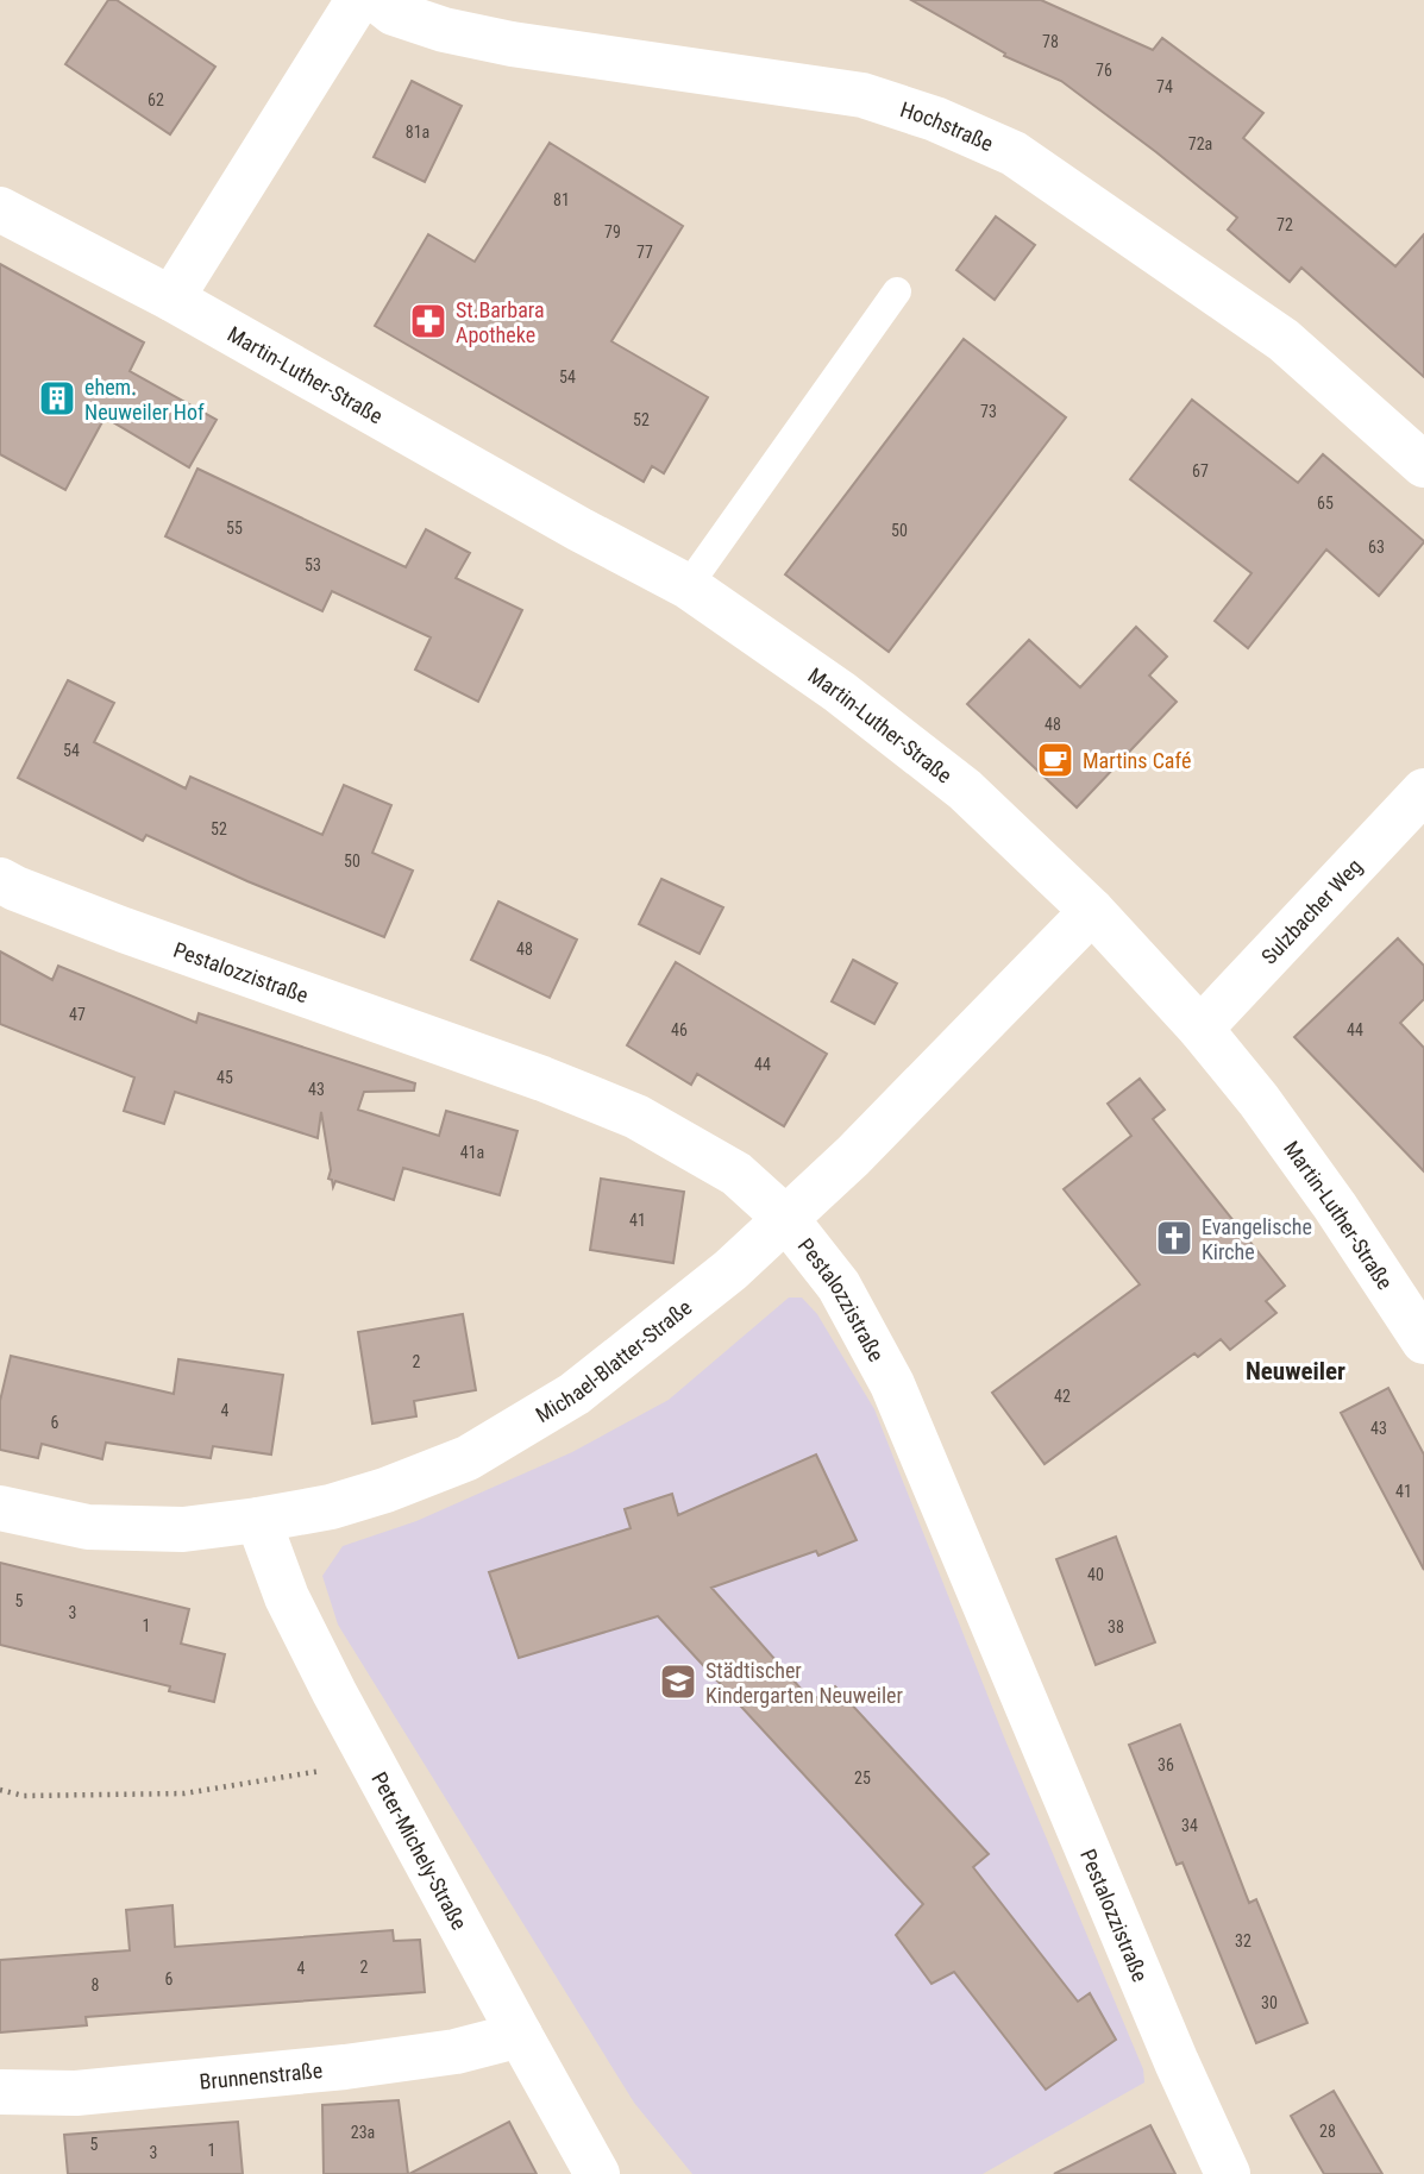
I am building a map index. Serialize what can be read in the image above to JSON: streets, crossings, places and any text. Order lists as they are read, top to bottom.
{
  "streets": {
    "street": [
      "Hochstraße",
      "Martin-Luther-Straße",
      "Sulzbacher Weg",
      "Pestalozzistraße",
      "Michael-Blatter-Straße",
      "Peter-Michely-Straße",
      "Brunnenstraße"
    ]
  },
  "crossings": [
    ["Martin-Luther-Straße", "Sulzbacher Weg"],
    ["Martin-Luther-Straße", "Michael-Blatter-Straße"],
    ["Pestalozzistraße", "Michael-Blatter-Straße"],
    ["Michael-Blatter-Straße", "Peter-Michely-Straße"],
    ["Peter-Michely-Straße", "Brunnenstraße"]
  ],
  "districts": ["Neuweiler"],
  "places": {
    "pharmacy": ["St.Barbara Apotheke"],
    "building": ["ehem. Neuweiler Hof"],
    "cafe": ["Martins Café"],
    "church": ["Evangelische Kirche"],
    "school or university": ["Städtischer Kindergarten Neuweiler"]
  },
  "house_numbers": [
    "78",
    "76",
    "74",
    "62",
    "81a",
    "72a",
    "81",
    "72",
    "79",
    "77",
    "54",
    "73",
    "52",
    "67",
    "65",
    "55",
    "50",
    "63",
    "53",
    "48",
    "54",
    "52",
    "50",
    "48",
    "47",
    "46",
    "44",
    "44",
    "45",
    "43",
    "41a",
    "41",
    "2",
    "42",
    "4",
    "6",
    "43",
    "41",
    "40",
    "5",
    "3",
    "1",
    "38",
    "36",
    "25",
    "34",
    "32",
    "2",
    "4",
    "6",
    "8",
    "30",
    "28",
    "23a",
    "5",
    "1",
    "3"
  ]
}
